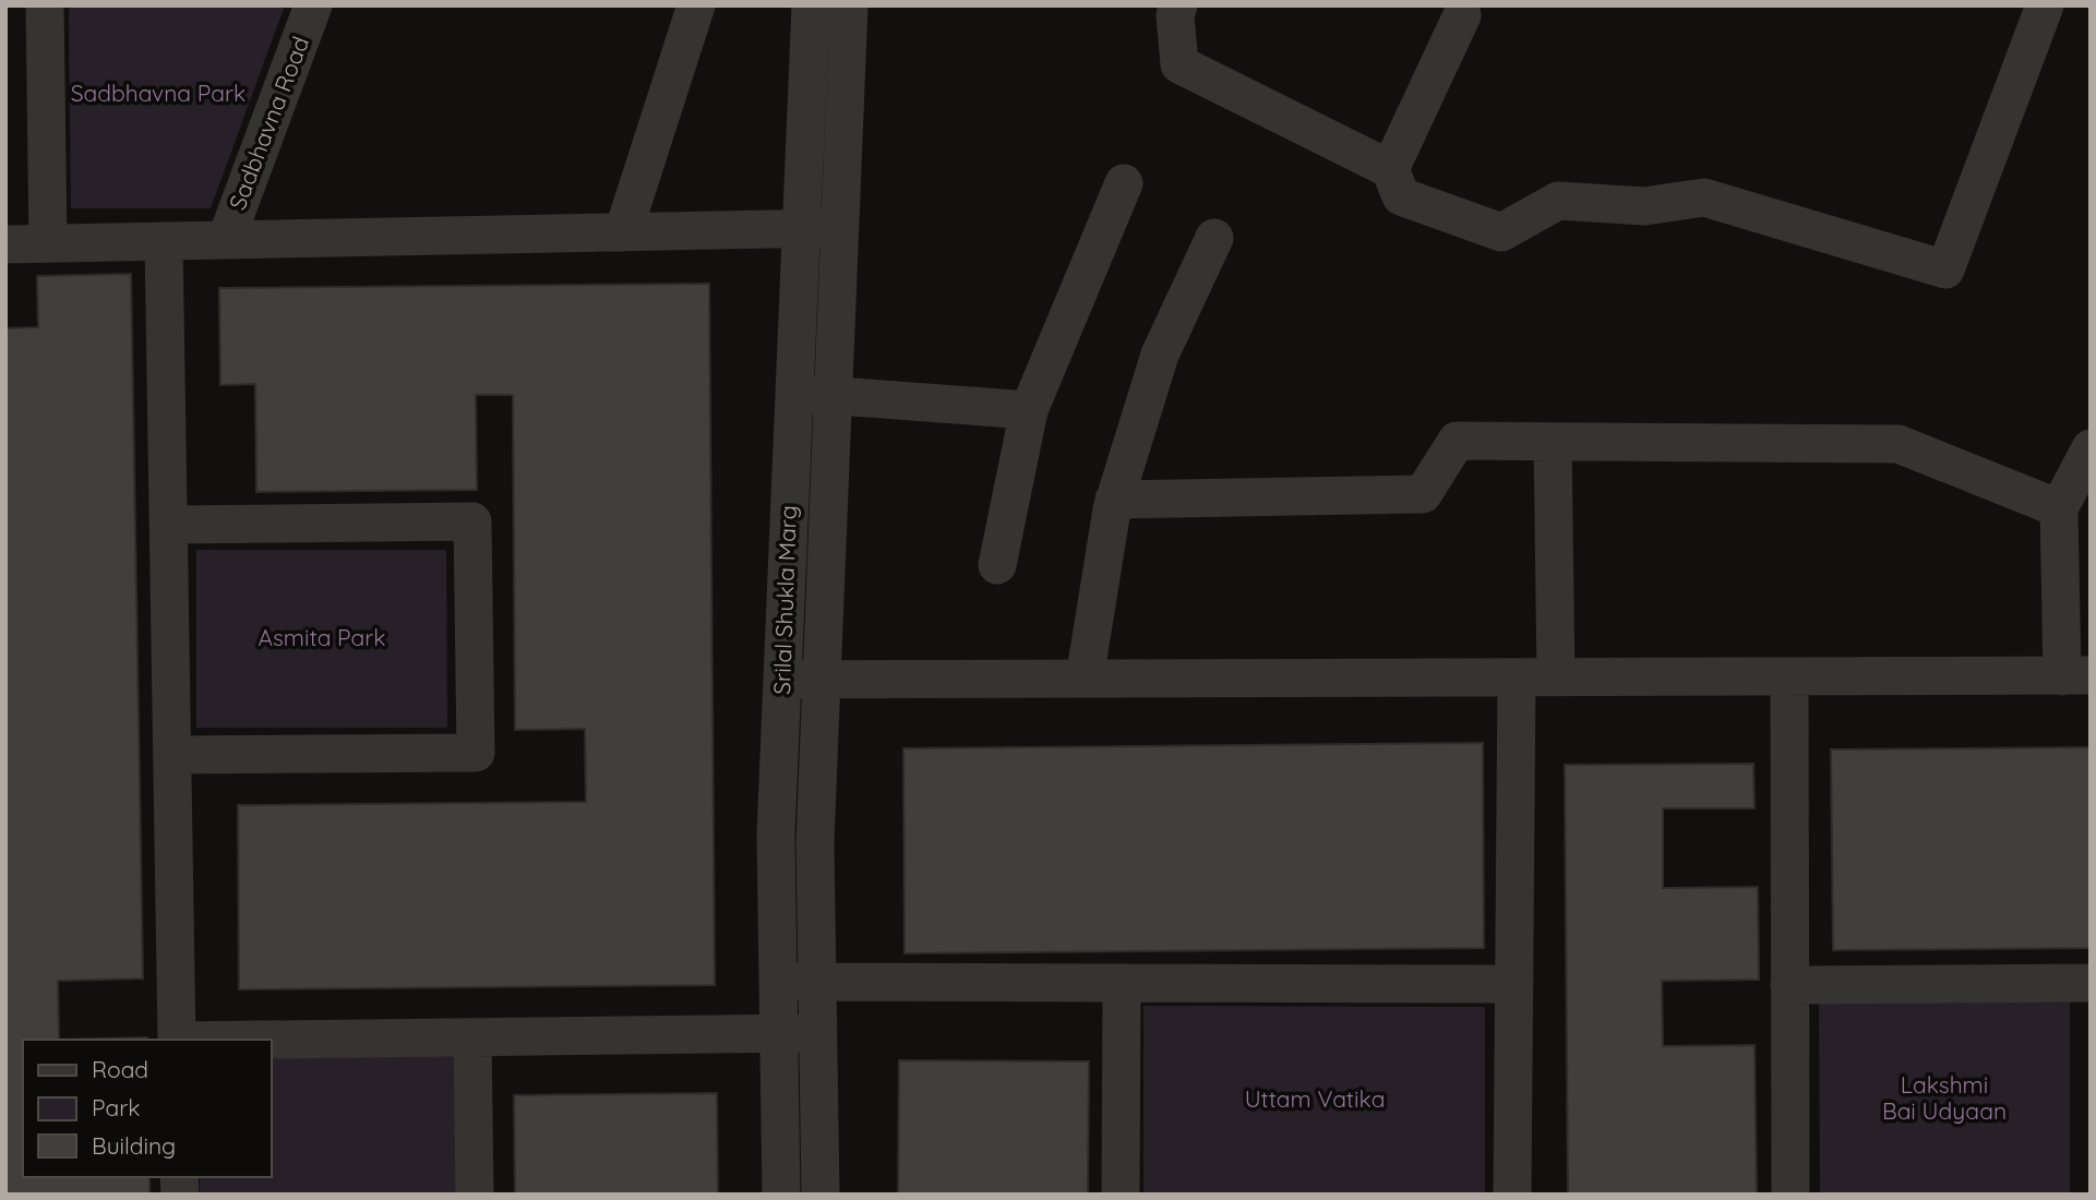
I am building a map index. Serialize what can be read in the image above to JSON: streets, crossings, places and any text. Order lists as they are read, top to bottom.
{
  "streets": {
    "street": ["Sadbhavna Road", "Srilal Shukla Marg"]
  },
  "parks": [
    "Sadbhavna Park",
    "Asmita Park",
    "Lakshmi Bai Udyaan",
    "Uttam Vatika"
  ],
  "legend": ["Road", "Park", "Building"]
}
